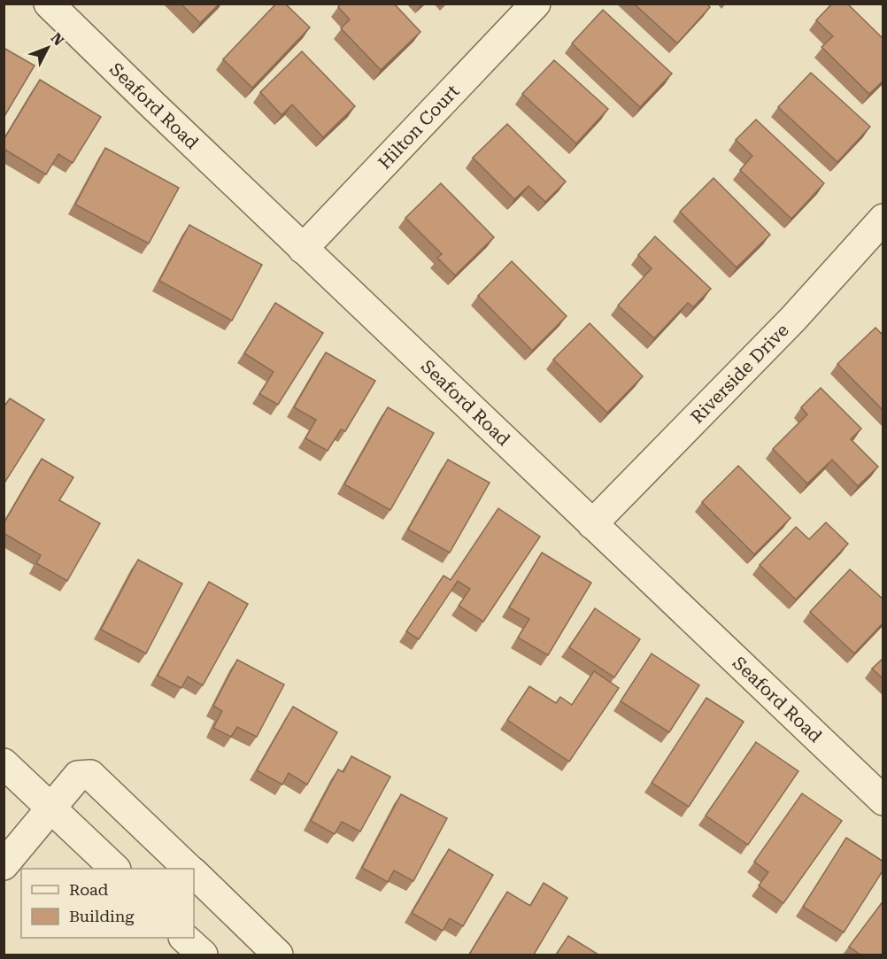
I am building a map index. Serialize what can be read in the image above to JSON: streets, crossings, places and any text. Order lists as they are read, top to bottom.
{
  "streets": {
    "street": ["Seaford Road", "Hilton Court", "Riverside Drive"]
  },
  "crossings": [
    ["Seaford Road", "Hilton Court"],
    ["Seaford Road", "Riverside Drive"]
  ],
  "legend": ["Road", "Building"],
  "north": "top right"
}
